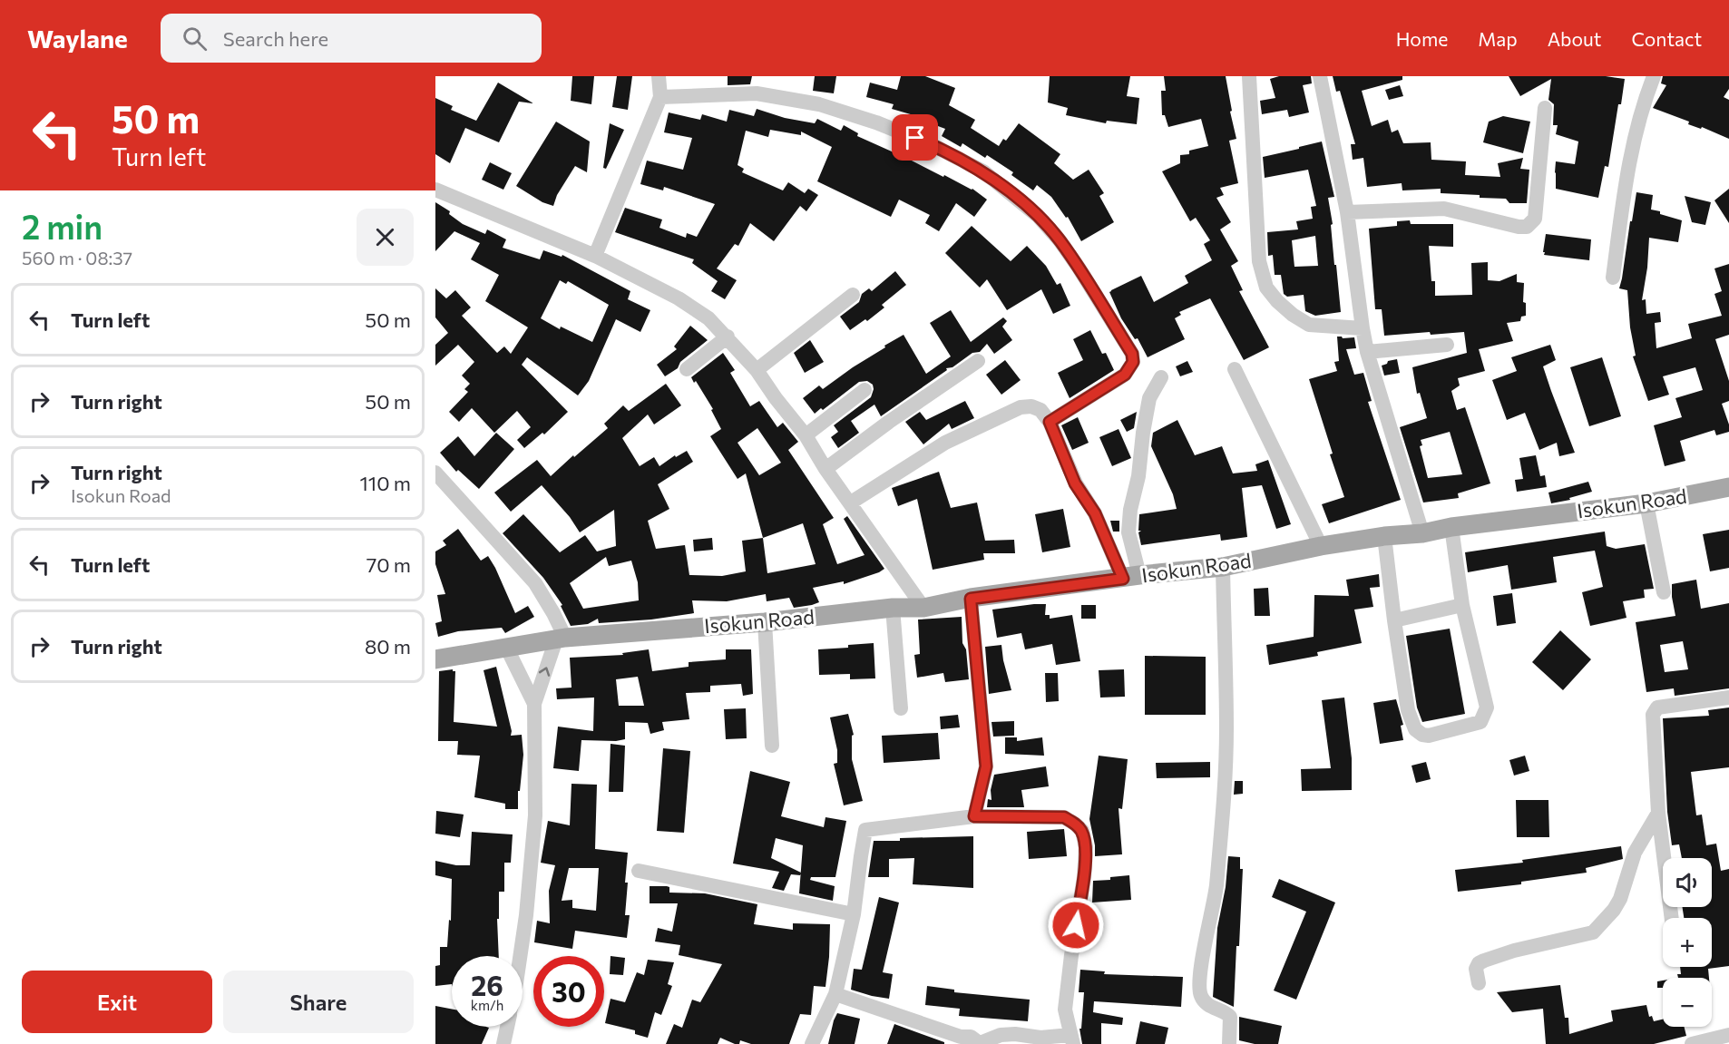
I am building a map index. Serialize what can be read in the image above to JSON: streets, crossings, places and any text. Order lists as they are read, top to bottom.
{
  "streets": {
    "main road": ["Isokun Road"]
  },
  "page": {
    "header": "Waylane",
    "search": "Search here",
    "nav": [
      "Home",
      "Map",
      "About",
      "Contact"
    ],
    "turn": ["50 m", "Turn left"],
    "heading": ["2 min", "560 m · 08:37"],
    "list": [
      {
        "name": "Turn left",
        "value": "50 m"
      },
      {
        "name": "Turn right",
        "value": "50 m"
      },
      {
        "name": "Turn right",
        "note": "Isokun Road",
        "value": "110 m"
      },
      {
        "name": "Turn left",
        "value": "70 m"
      },
      {
        "name": "Turn right",
        "value": "80 m"
      }
    ],
    "map_buttons": ["+", "−"],
    "speed": "26 km/h",
    "limit": "30",
    "buttons": ["Exit", "Share"]
  }
}
